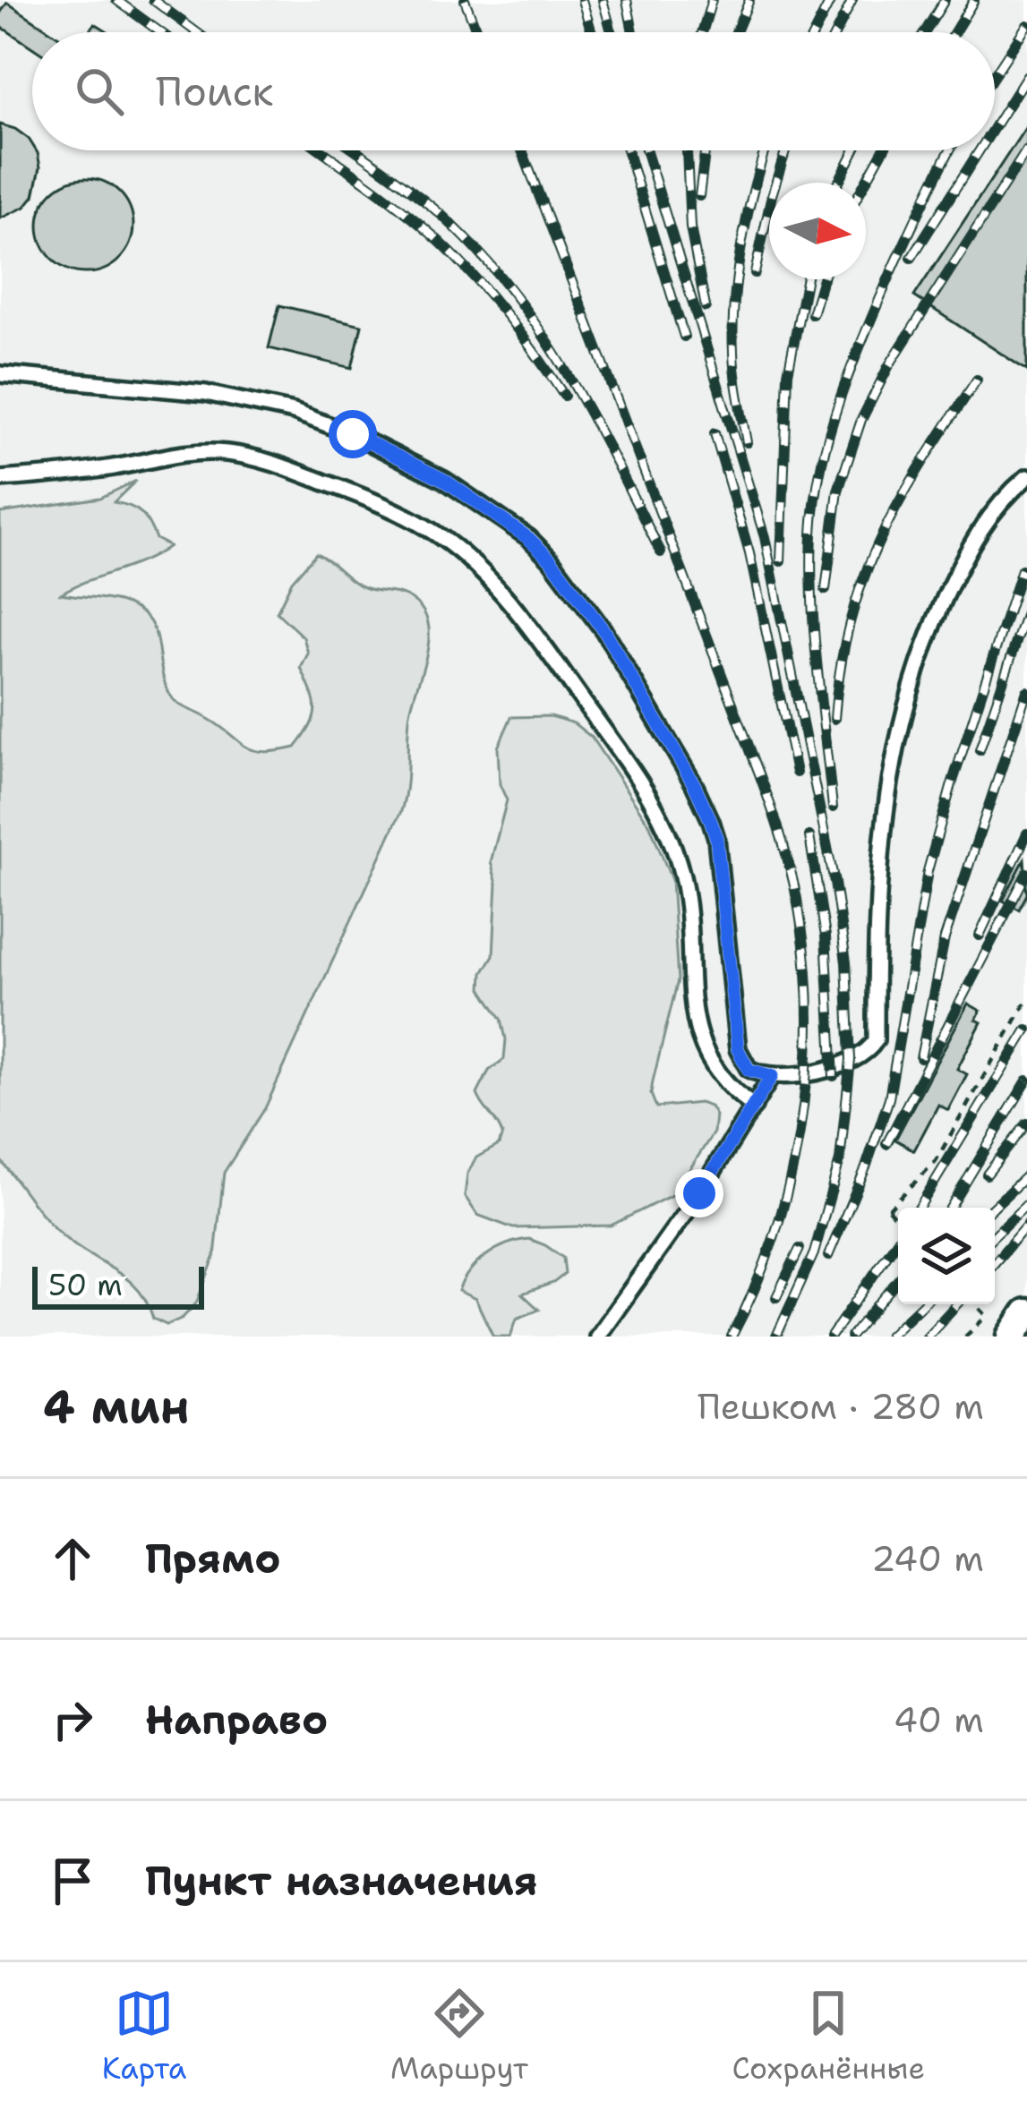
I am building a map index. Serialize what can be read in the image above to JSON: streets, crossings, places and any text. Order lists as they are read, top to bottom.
{
  "scale_bar": "50 m",
  "north": "right",
  "page": {
    "search": "Поиск",
    "scale": "50 m",
    "heading": ["4 мин", "Пешком · 280 m"],
    "list": [
      ["Прямо", "240 m"],
      ["Направо", "40 m"],
      "Пункт назначения"
    ],
    "nav": ["Карта", "Маршрут", "Сохранённые"]
  }
}
